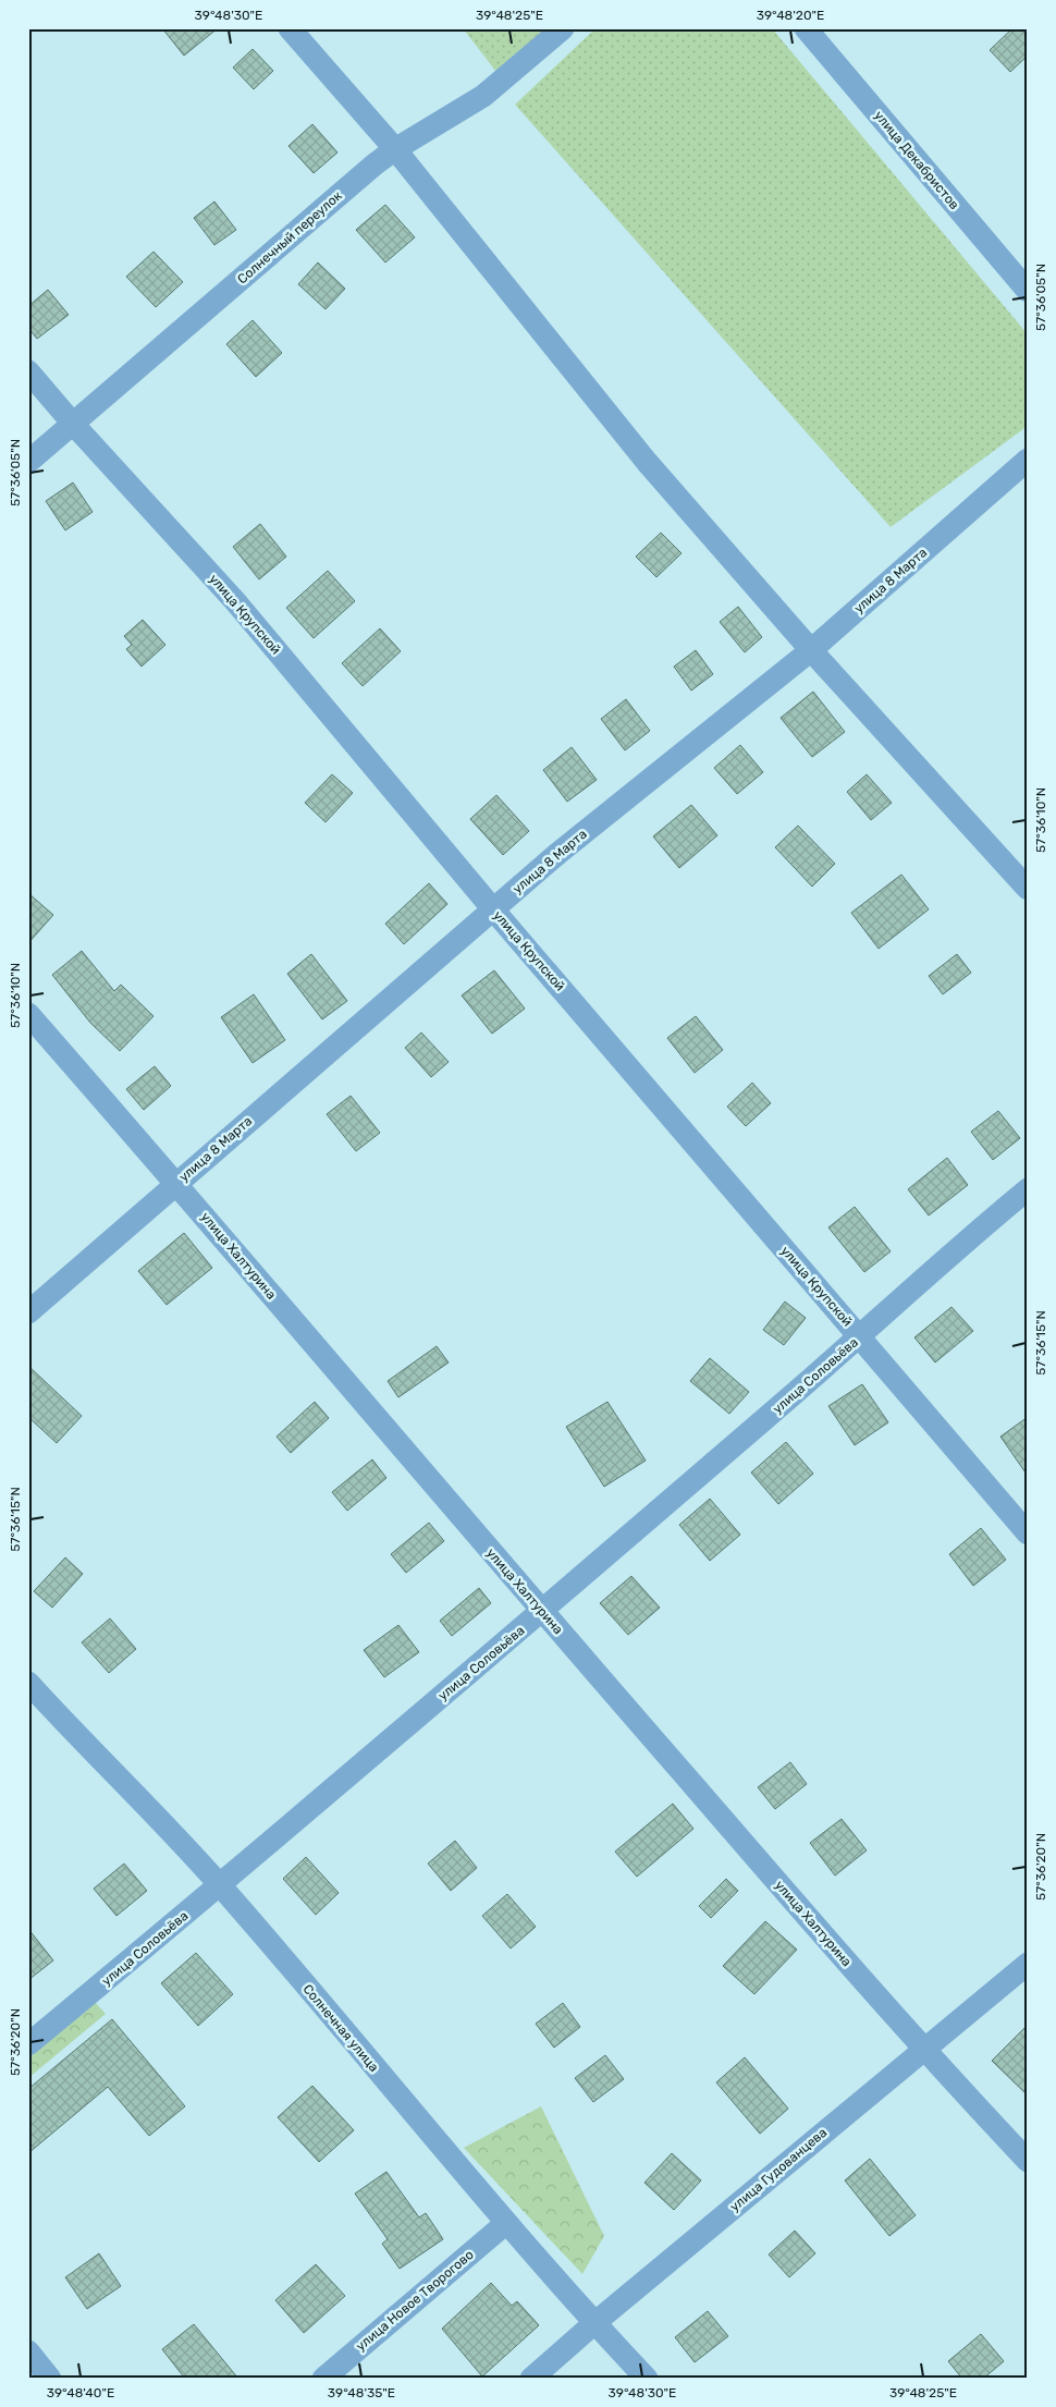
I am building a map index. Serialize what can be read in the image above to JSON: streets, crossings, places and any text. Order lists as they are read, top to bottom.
{
  "streets": {
    "street": [
      "улица Декабристов",
      "Солнечный переулок",
      "улица 8 Марта",
      "улица Крупской",
      "улица Халтурина",
      "улица Соловьёва",
      "Солнечная улица",
      "улица Гудованцева",
      "улица Новое Творогово"
    ]
  },
  "crossings": [
    ["Солнечный переулок", "улица Крупской"],
    ["улица 8 Марта", "улица Крупской"],
    ["улица 8 Марта", "улица Халтурина"],
    ["улица Крупской", "улица Соловьёва"],
    ["улица Халтурина", "улица Соловьёва"],
    ["улица Халтурина", "улица Гудованцева"],
    ["улица Соловьёва", "Солнечная улица"],
    ["Солнечная улица", "улица Гудованцева"],
    ["Солнечная улица", "улица Новое Творогово"]
  ],
  "coordinates": [
    "39°48'30\"E",
    "39°48'25\"E",
    "39°48'20\"E",
    "57°36'05\"N",
    "57°36'10\"N",
    "57°36'15\"N",
    "57°36'20\"N",
    "39°48'40\"E",
    "39°48'35\"E"
  ]
}
